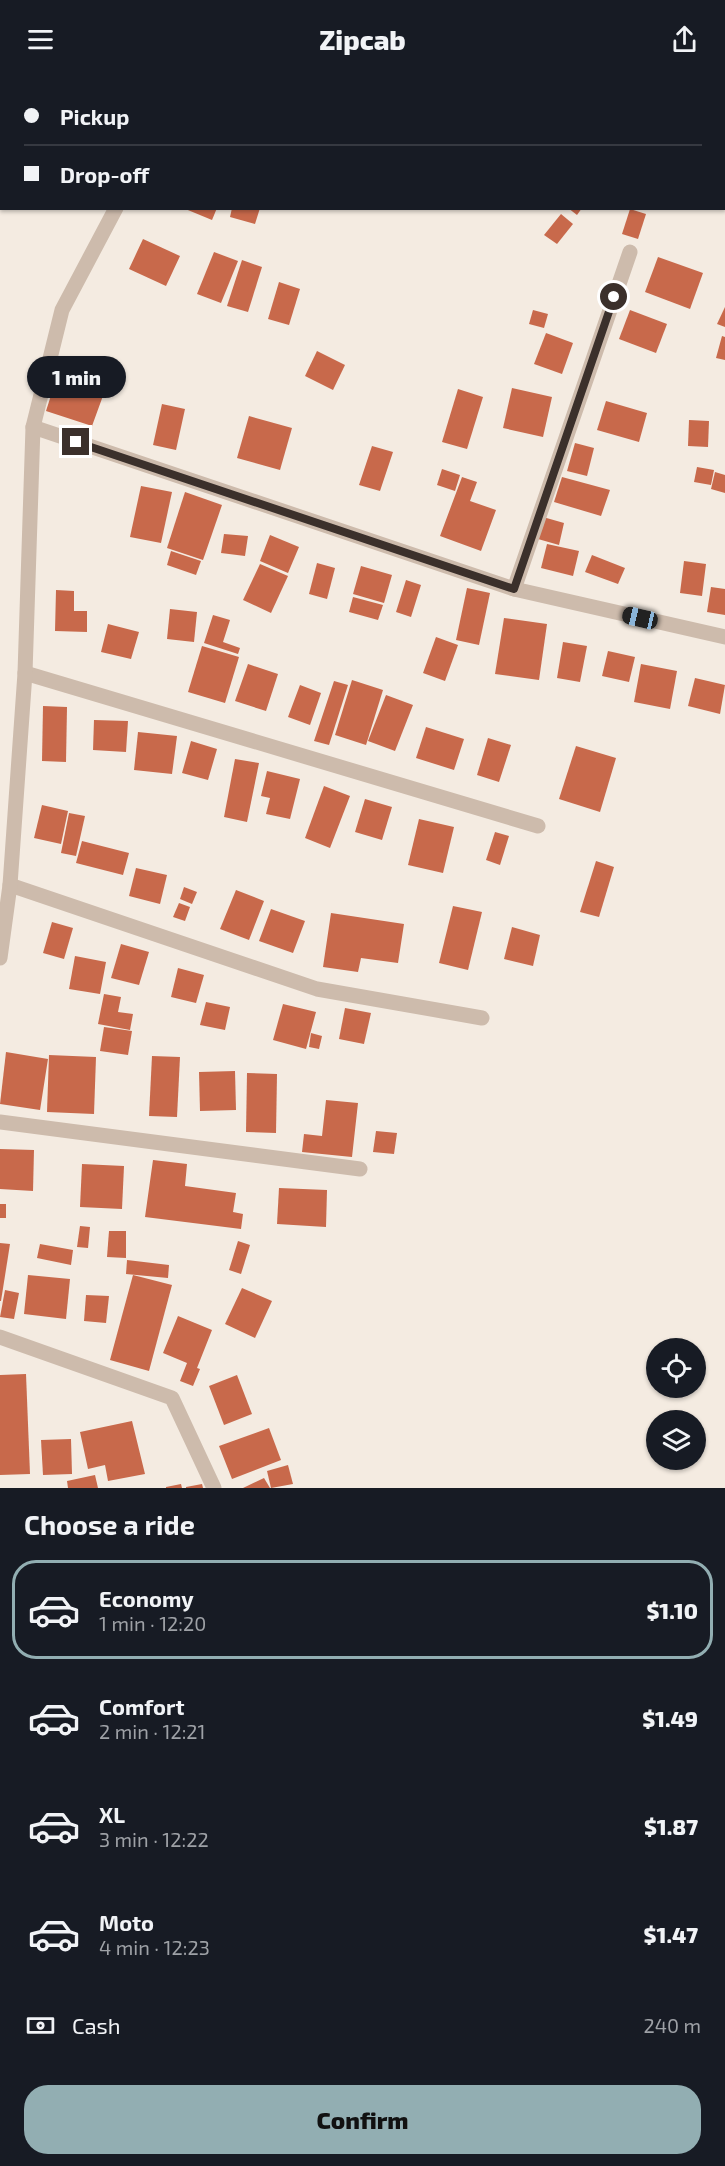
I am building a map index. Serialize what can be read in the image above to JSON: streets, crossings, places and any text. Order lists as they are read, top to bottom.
{
  "page": {
    "header": "Zipcab",
    "banner": ["Pickup", "Drop-off"],
    "bubble": "1 min",
    "heading": "Choose a ride",
    "list": [
      {
        "name": "Economy",
        "note": "1 min · 12:20",
        "value": "$1.10"
      },
      {
        "name": "Comfort",
        "note": "2 min · 12:21",
        "value": "$1.49"
      },
      {
        "name": "XL",
        "note": "3 min · 12:22",
        "value": "$1.87"
      },
      {
        "name": "Moto",
        "note": "4 min · 12:23",
        "value": "$1.47"
      }
    ],
    "pay": ["Cash", "240 m"],
    "buttons": "Confirm"
  }
}
